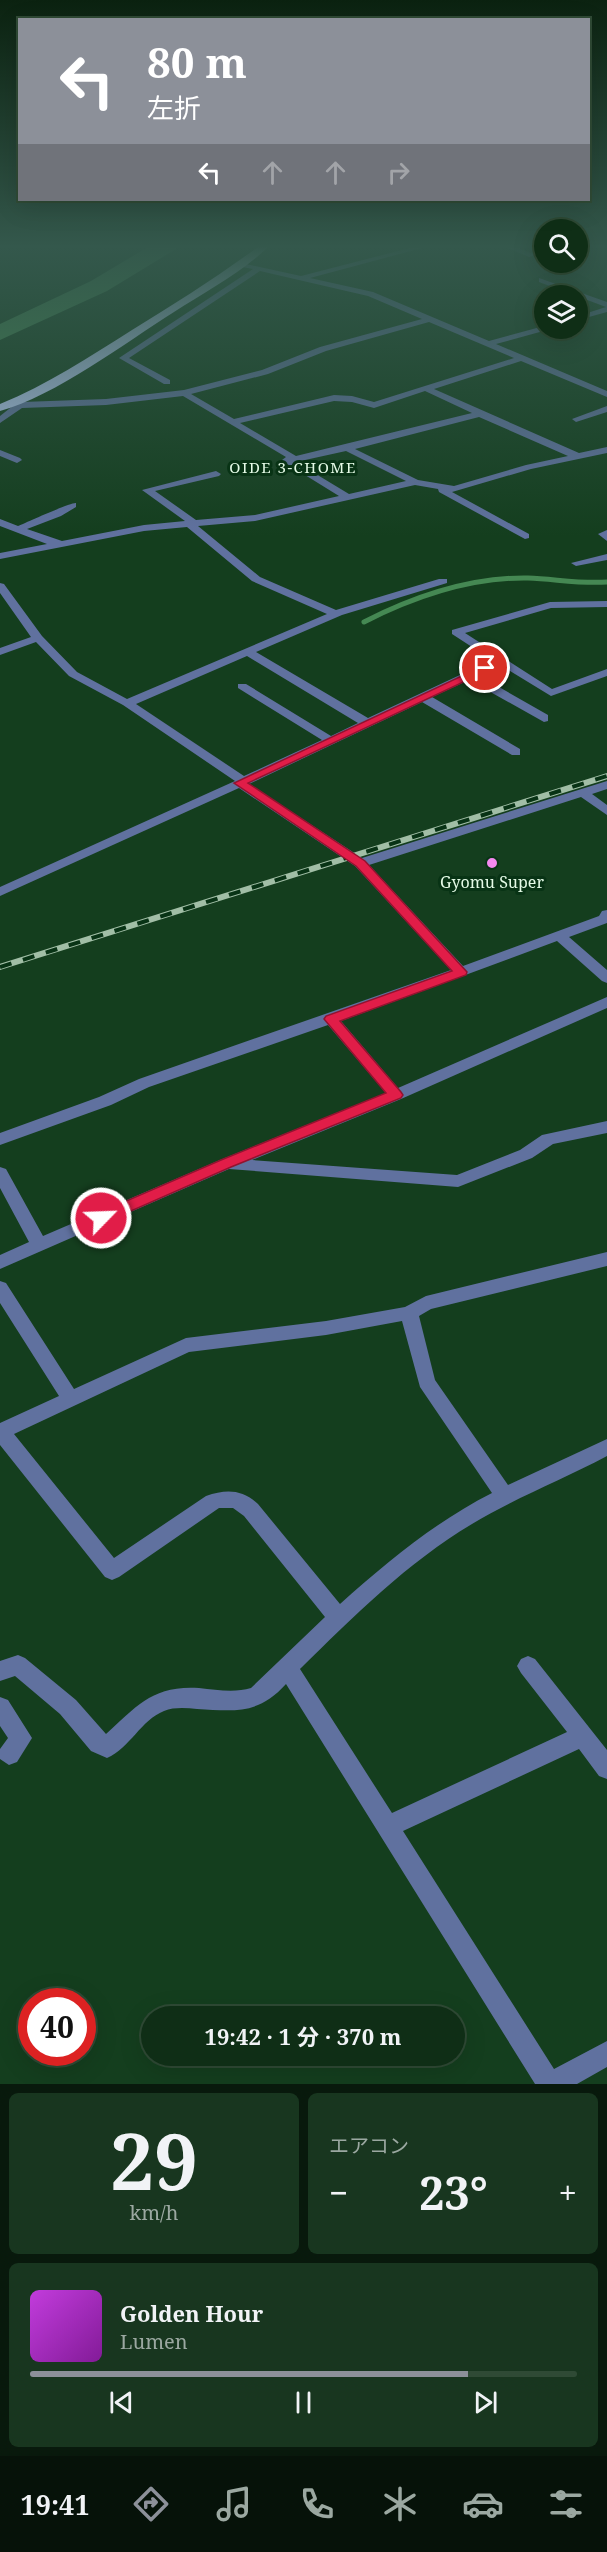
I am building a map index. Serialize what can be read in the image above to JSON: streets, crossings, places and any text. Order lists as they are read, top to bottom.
{
  "districts": ["OIDE 3-CHOME"],
  "places": ["Gyomu Super"],
  "page": {
    "turn": ["80 m", "左折"],
    "limit": "40",
    "trip": "19:42 · 1 分 · 370 m",
    "tile": [
      ["29", "km/h"],
      "エアコン"
    ],
    "heat": ["−", "23°", "+"],
    "song": ["Golden Hour", "Lumen"],
    "tabs": "19:41"
  }
}
